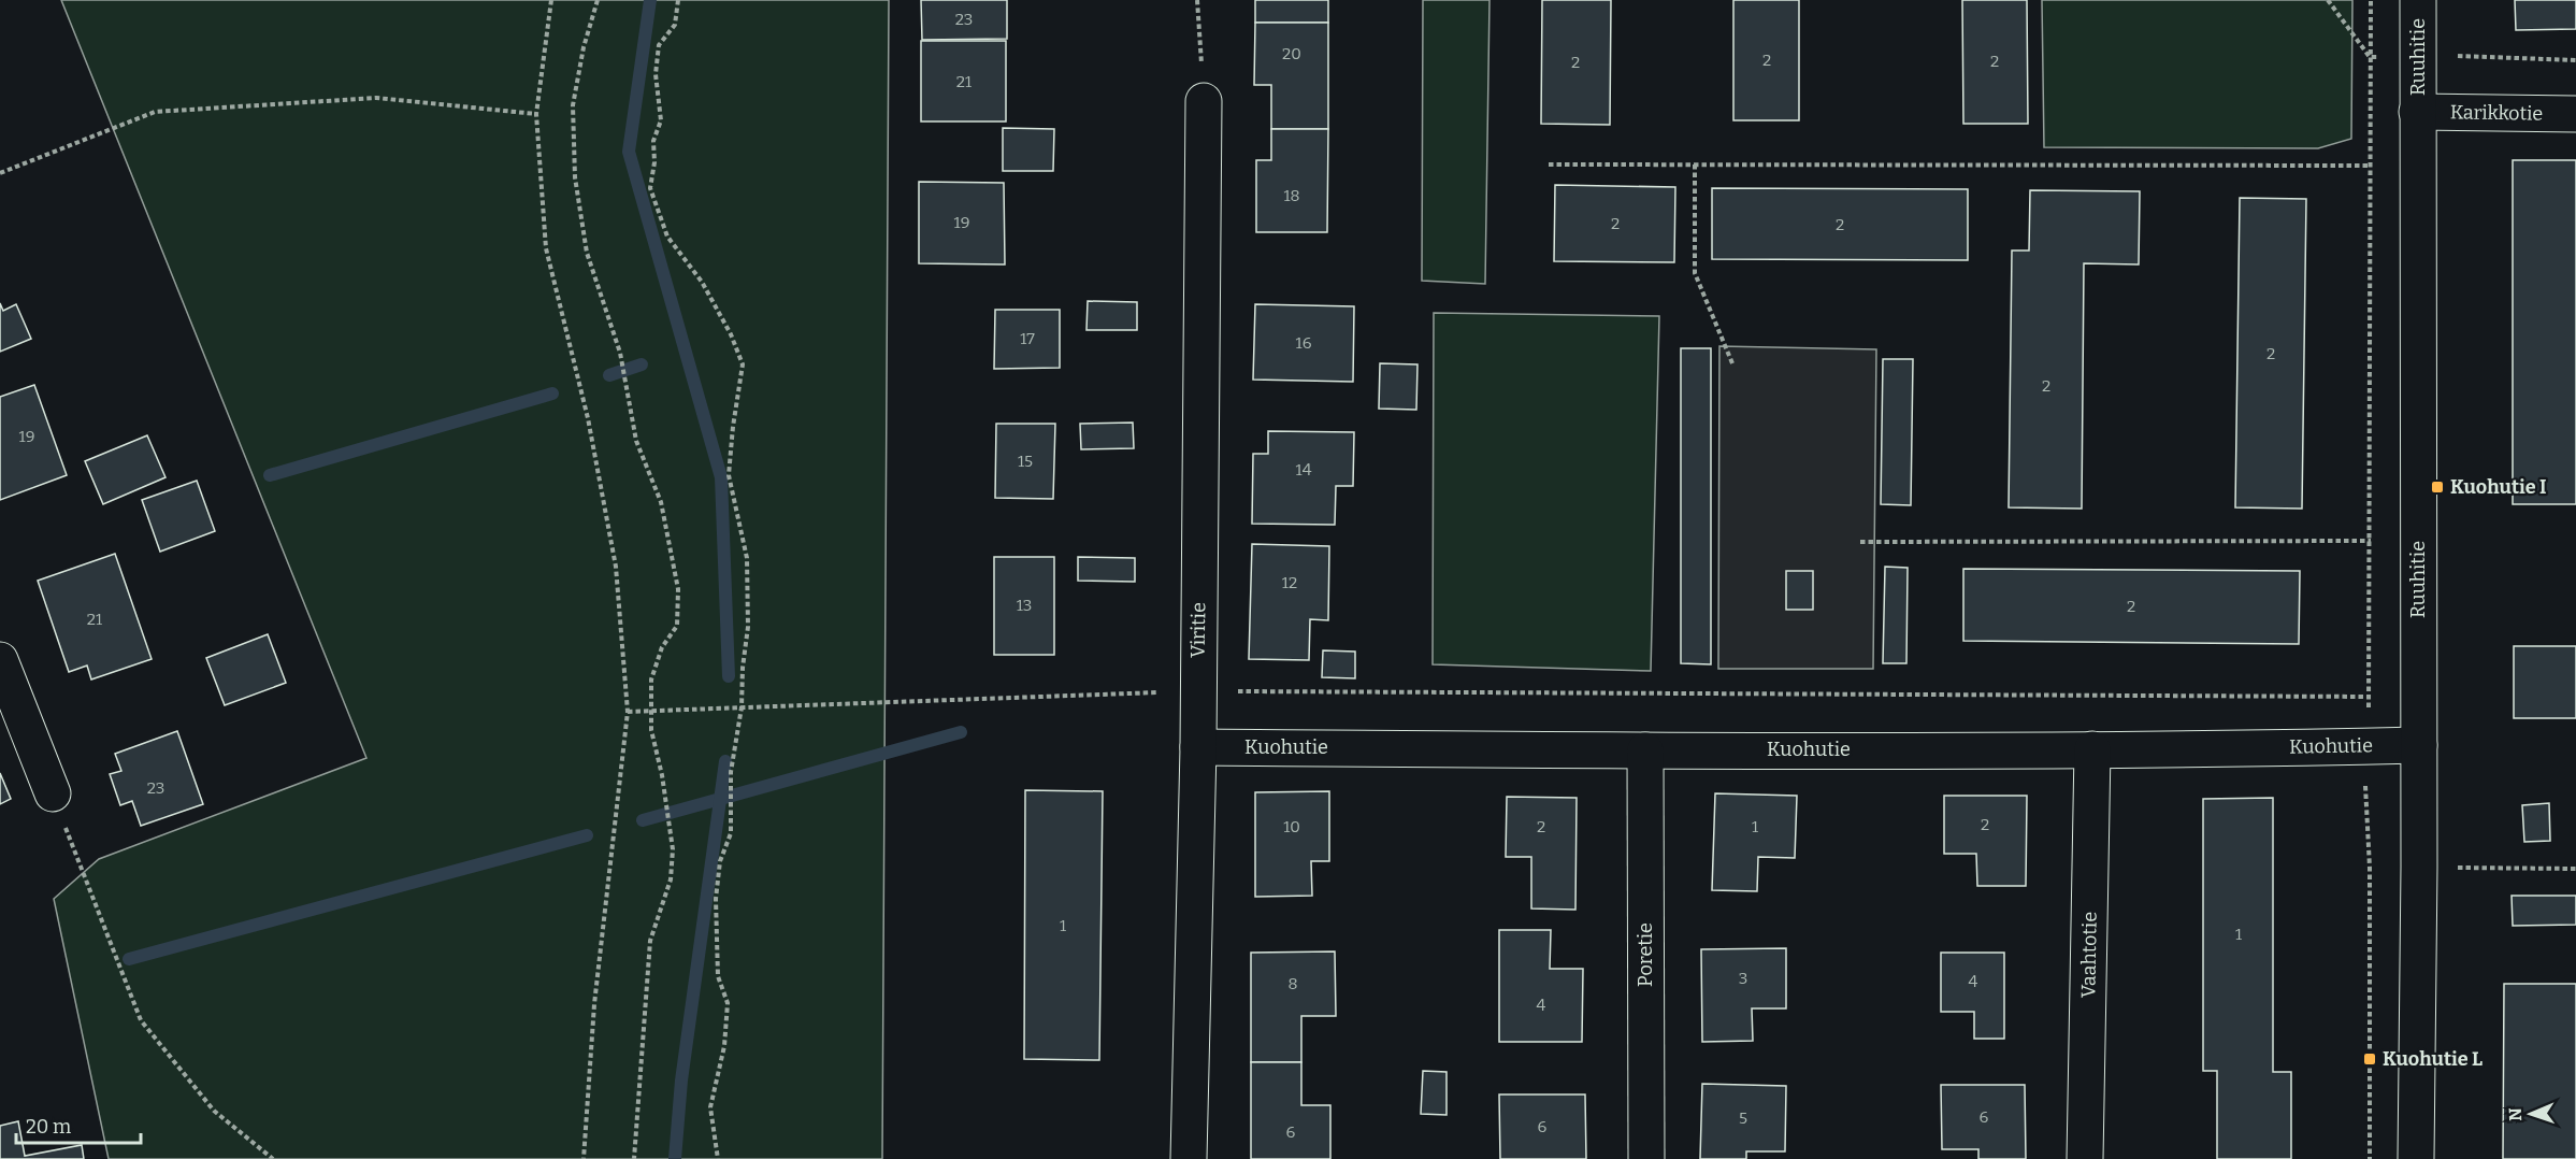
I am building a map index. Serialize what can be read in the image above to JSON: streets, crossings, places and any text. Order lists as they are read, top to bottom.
{
  "streets": {
    "street": [
      "Ruuhitie",
      "Karikkotie",
      "Viritie",
      "Kuohutie",
      "Poretie",
      "Vaahtotie"
    ]
  },
  "crossings": [
    ["Ruuhitie", "Karikkotie"],
    ["Ruuhitie", "Kuohutie"],
    ["Viritie", "Kuohutie"],
    ["Kuohutie", "Poretie"],
    ["Kuohutie", "Vaahtotie"]
  ],
  "places": {
    "transit": ["Kuohutie I", "Kuohutie L"]
  },
  "house_numbers": [
    "23",
    "20",
    "2",
    "2",
    "2",
    "21",
    "18",
    "19",
    "2",
    "2",
    "17",
    "16",
    "2",
    "2",
    "19",
    "15",
    "14",
    "12",
    "13",
    "2",
    "21",
    "23",
    "2",
    "10",
    "2",
    "1",
    "1",
    "1",
    "3",
    "4",
    "8",
    "4",
    "6",
    "5",
    "6",
    "6"
  ],
  "scale_bar": "20 m",
  "north": "left"
}
